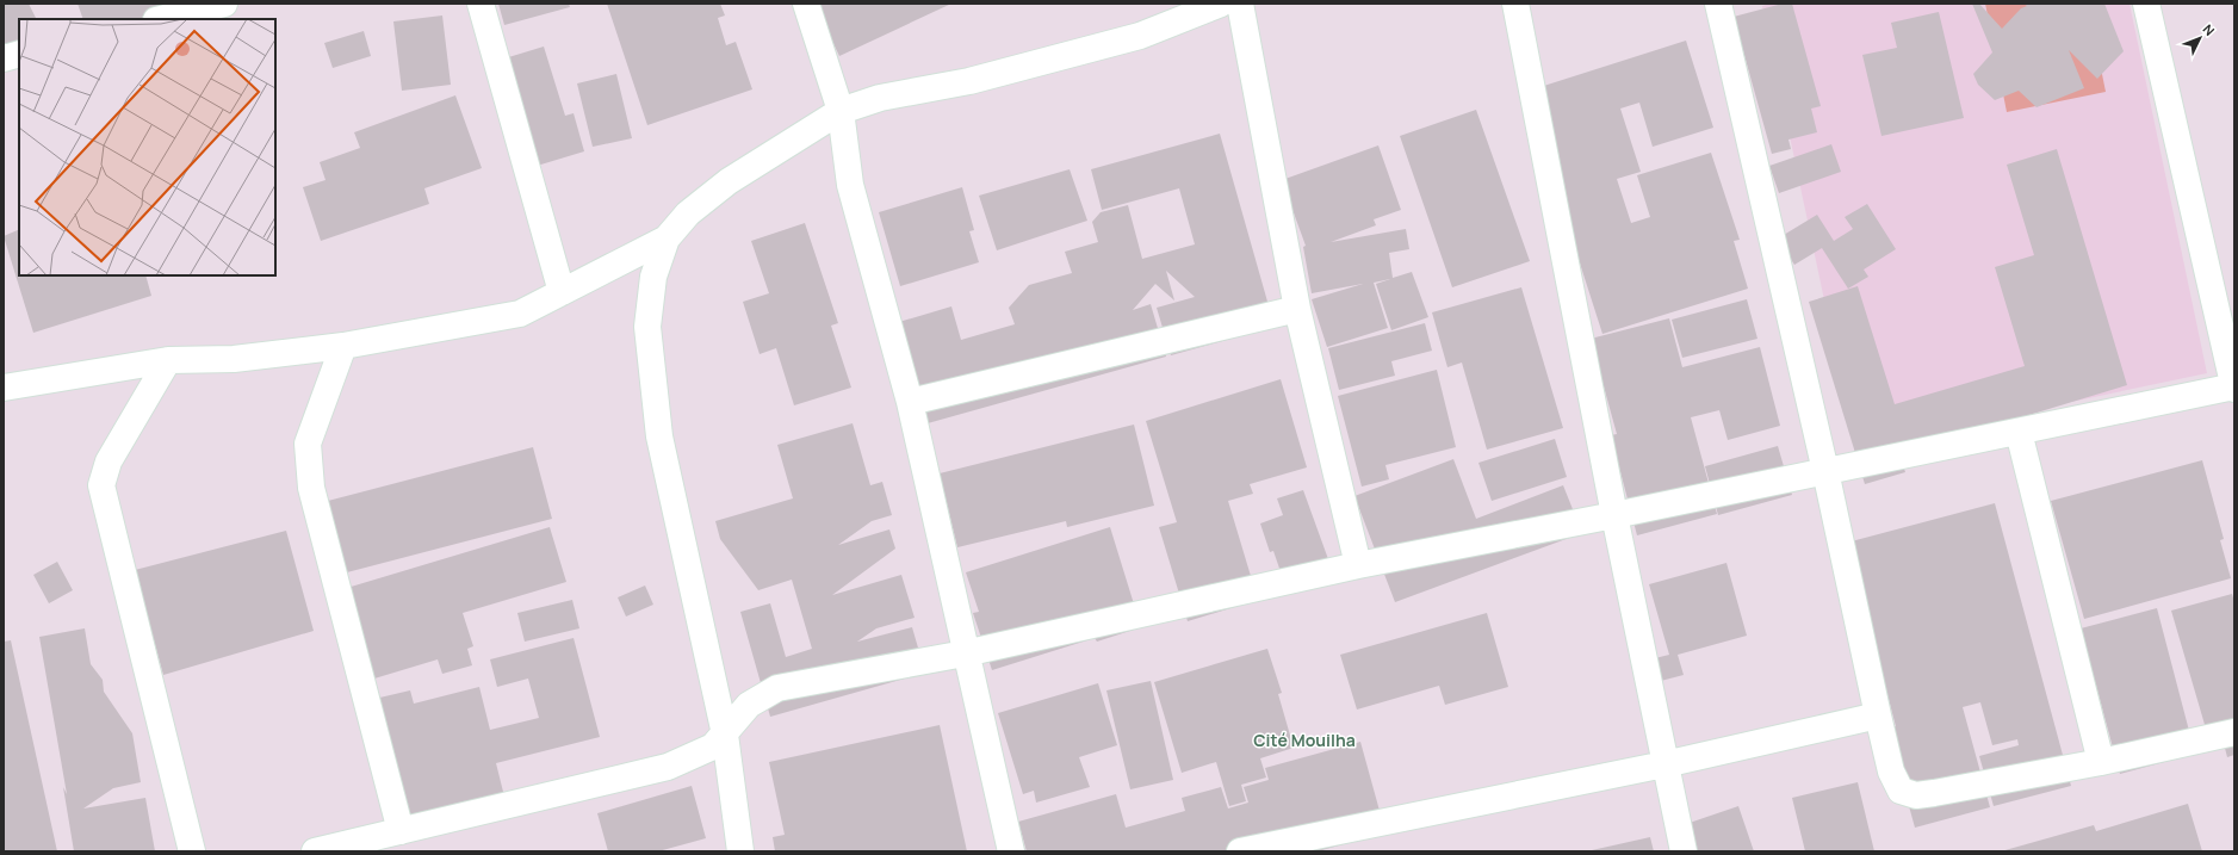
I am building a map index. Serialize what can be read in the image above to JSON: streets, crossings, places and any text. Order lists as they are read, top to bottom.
{
  "districts": ["Cité Mouilha"],
  "north": "top right"
}
